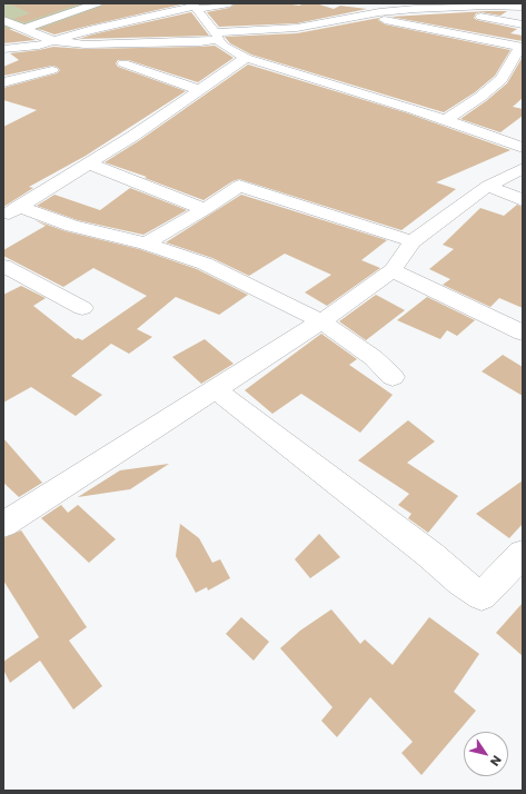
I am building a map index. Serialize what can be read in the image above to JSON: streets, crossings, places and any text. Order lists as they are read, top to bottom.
{
  "north": "bottom right"
}
